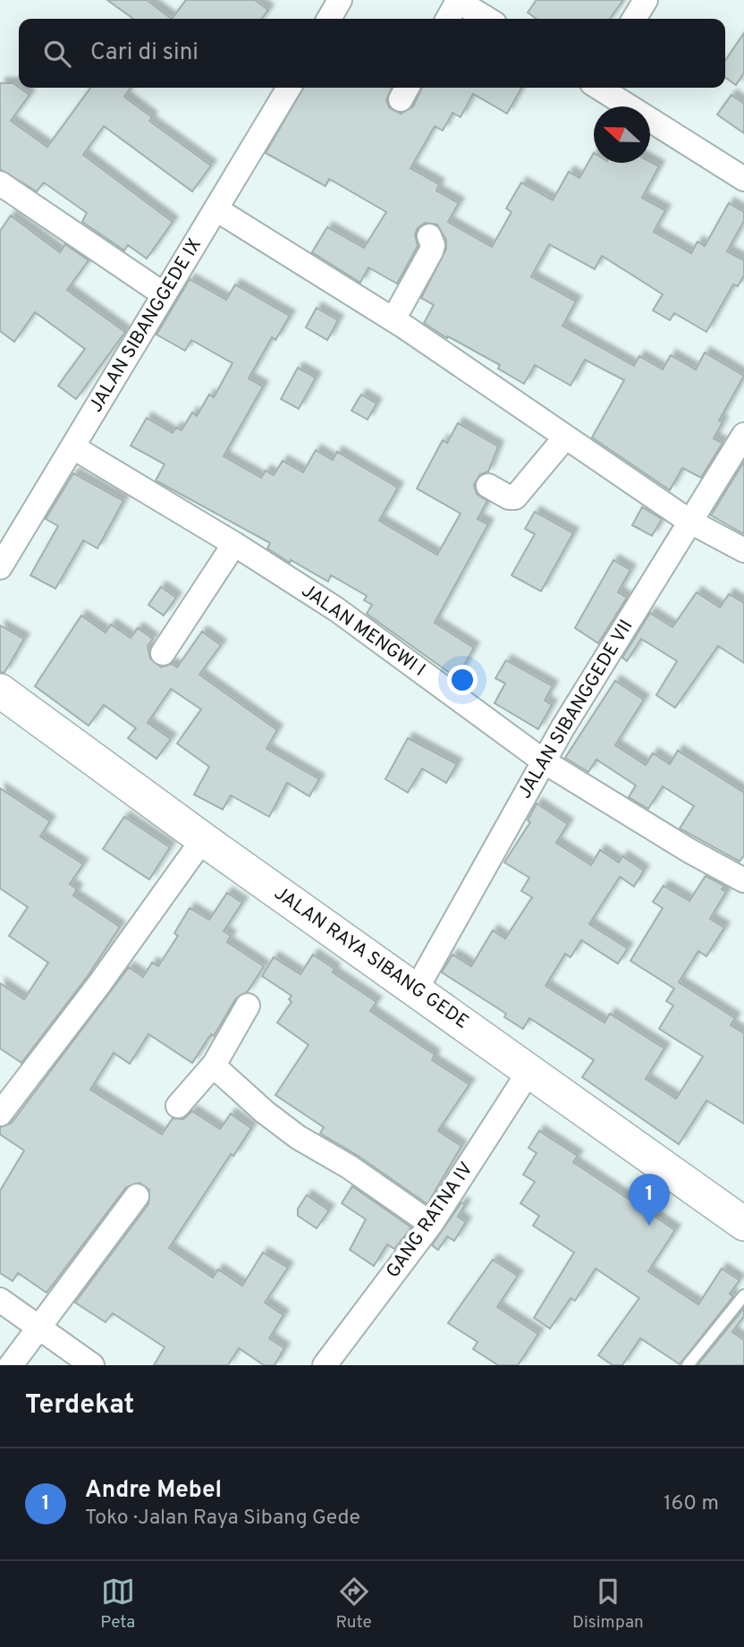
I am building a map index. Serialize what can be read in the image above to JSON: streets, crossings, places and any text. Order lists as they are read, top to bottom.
{
  "streets": {
    "main road": ["JALAN RAYA SIBANG GEDE"],
    "street": [
      "JALAN SIBANGGEDE IX",
      "JALAN MENGWI I",
      "JALAN SIBANGGEDE VII",
      "GANG RATNA IV"
    ]
  },
  "crossings": [
    ["JALAN SIBANGGEDE IX", "JALAN MENGWI I"],
    ["JALAN MENGWI I", "JALAN SIBANGGEDE VII"],
    ["JALAN SIBANGGEDE VII", "JALAN RAYA SIBANG GEDE"],
    ["JALAN RAYA SIBANG GEDE", "GANG RATNA IV"]
  ],
  "north": "left",
  "page": {
    "search": "Cari di sini",
    "pins": "1",
    "heading": "Terdekat",
    "list": [
      {
        "mark": "1",
        "name": "Andre Mebel",
        "note": "Toko · Jalan Raya Sibang Gede",
        "value": "160 m"
      }
    ],
    "nav": ["Peta", "Rute", "Disimpan"]
  }
}
